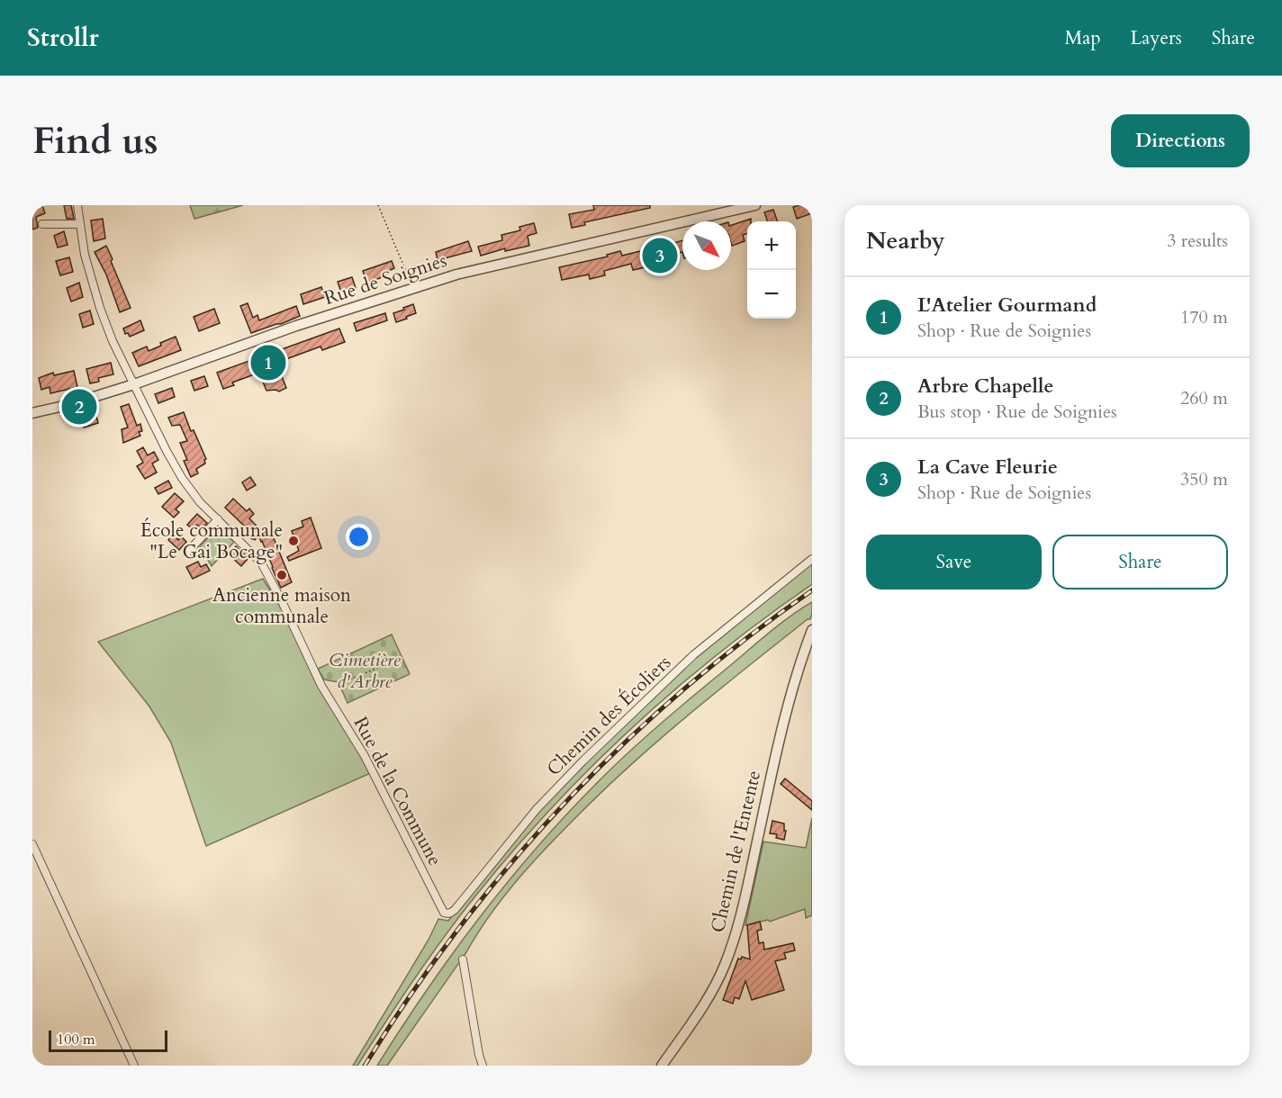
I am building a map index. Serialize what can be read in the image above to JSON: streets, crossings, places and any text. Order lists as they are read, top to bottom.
{
  "streets": {
    "street": [
      "Rue de Soignies",
      "Chemin des Écoliers",
      "Rue de la Commune",
      "Chemin de l'Entente"
    ]
  },
  "crossings": [
    ["Rue de Soignies", "Rue de la Commune"],
    ["Chemin des Écoliers", "Rue de la Commune"]
  ],
  "parks": ["Cimetière d'Arbre"],
  "places": ["École communale \"Le Gai Bocage\"", "Ancienne maison communale"],
  "scale_bar": "100 m",
  "north": "bottom right",
  "page": {
    "header": "Strollr",
    "nav": ["Map", "Layers", "Share"],
    "buttons": [
      "Directions",
      ["Save", "Share"]
    ],
    "title": "Find us",
    "heading": ["Nearby", "3 results"],
    "map_buttons": ["+", "−"],
    "pins": ["3", "1", "2"],
    "list": [
      {
        "mark": "1",
        "name": "L'Atelier Gourmand",
        "note": "Shop · Rue de Soignies",
        "value": "170 m"
      },
      {
        "mark": "2",
        "name": "Arbre Chapelle",
        "note": "Bus stop · Rue de Soignies",
        "value": "260 m"
      },
      {
        "mark": "3",
        "name": "La Cave Fleurie",
        "note": "Shop · Rue de Soignies",
        "value": "350 m"
      }
    ],
    "scale": "100 m"
  }
}
